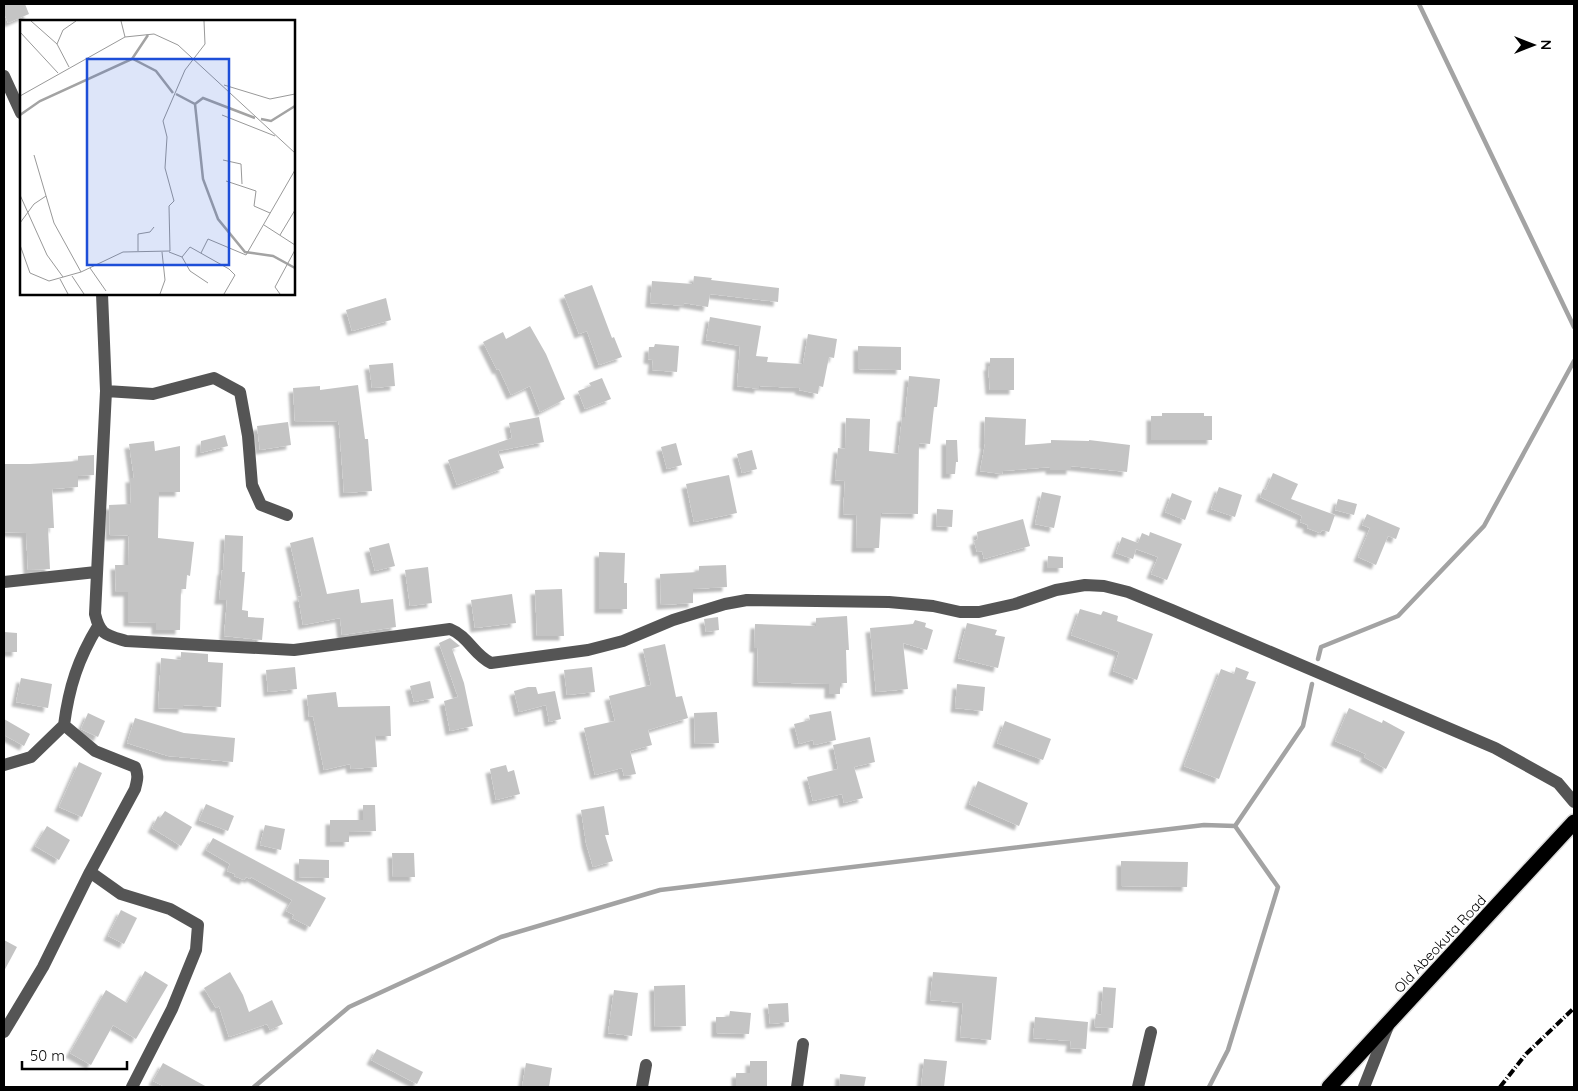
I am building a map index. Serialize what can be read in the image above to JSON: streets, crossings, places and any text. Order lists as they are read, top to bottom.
{
  "streets": {
    "highway": ["Old Abeokuta Road"]
  },
  "scale_bar": "50 m",
  "north": "right"
}
